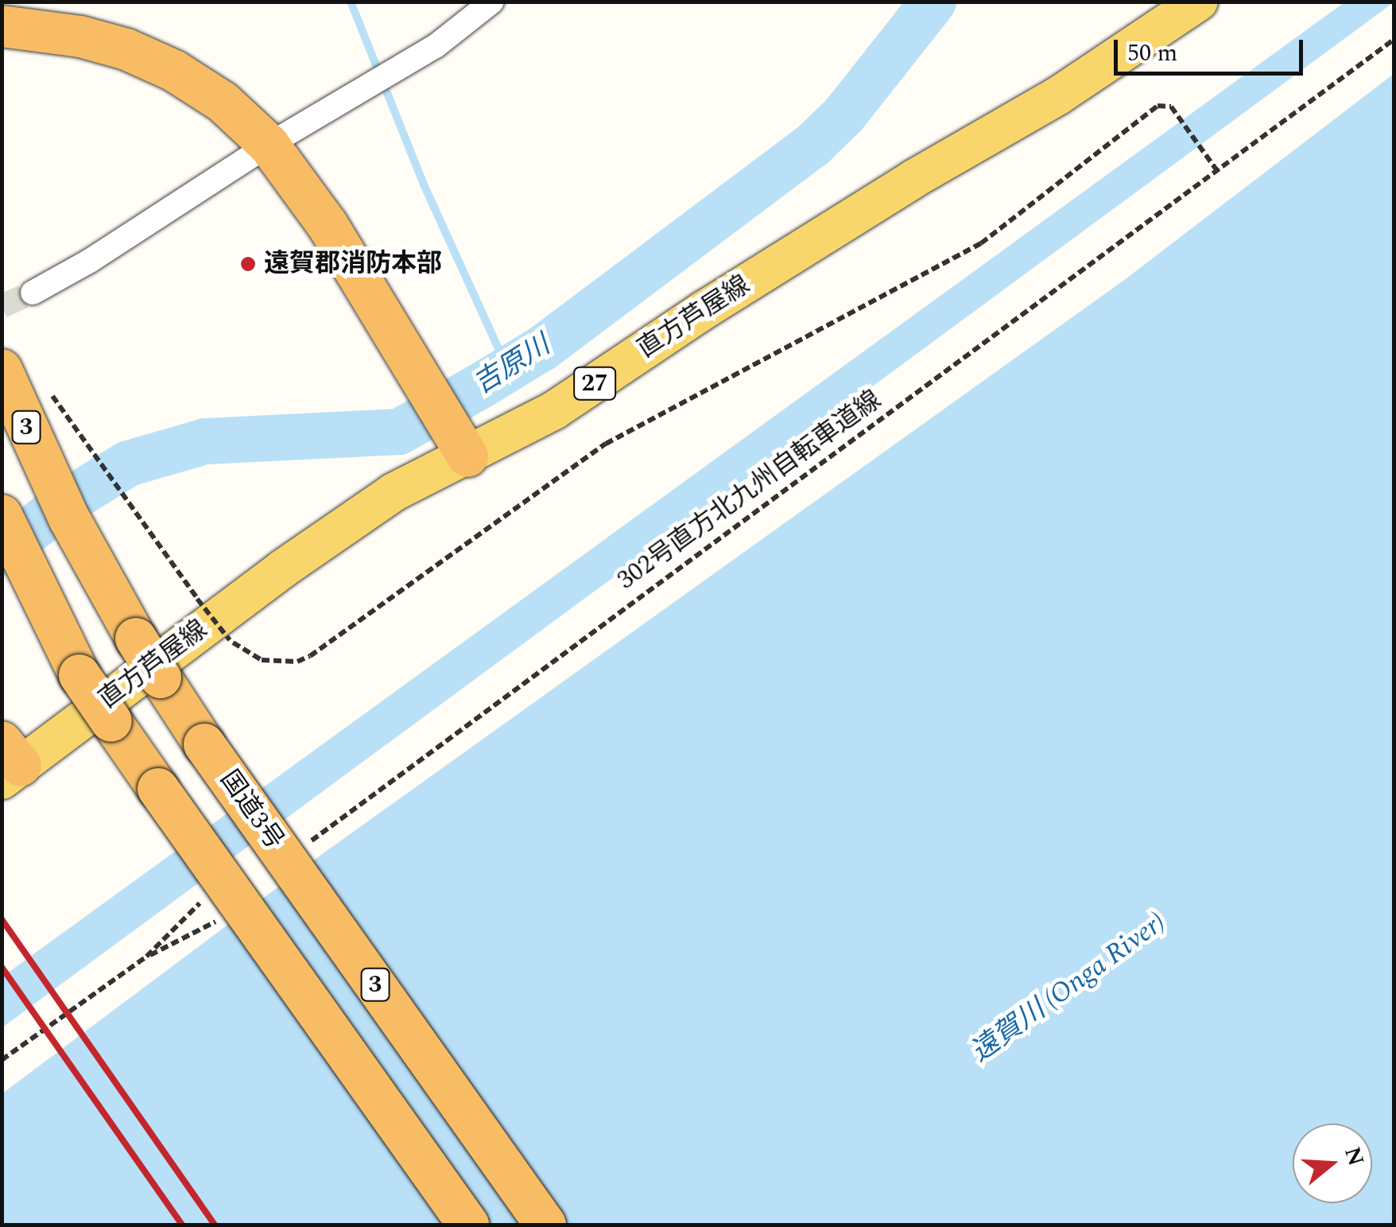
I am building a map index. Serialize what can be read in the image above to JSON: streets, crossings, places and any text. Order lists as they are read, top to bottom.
{
  "streets": {
    "highway": ["3", "国道3号"],
    "main road": ["直方芦屋線", "27"],
    "path": ["302号直方北九州自転車道線"]
  },
  "water": ["吉原川", "遠賀川 (Onga River)"],
  "places": ["遠賀郡消防本部"],
  "scale_bar": "50 m",
  "north": "right"
}
